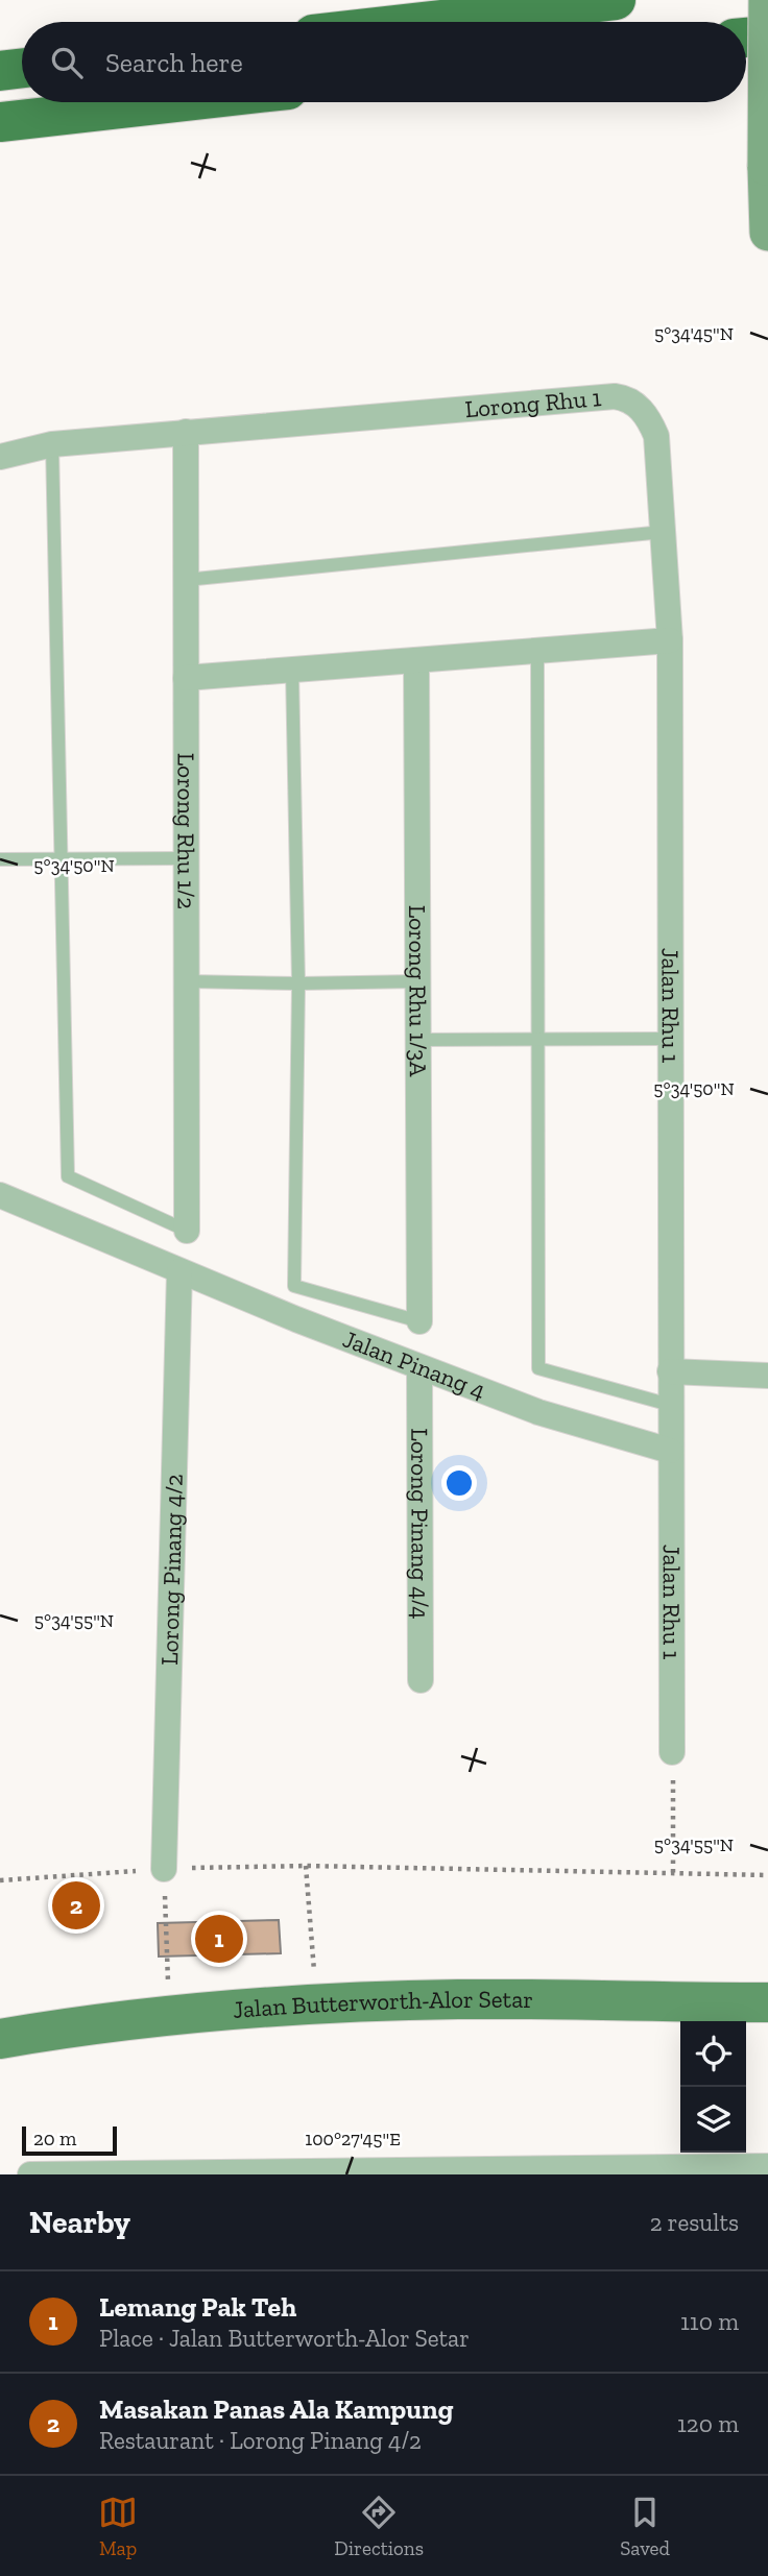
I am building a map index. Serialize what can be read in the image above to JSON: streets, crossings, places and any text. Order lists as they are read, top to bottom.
{
  "streets": {
    "main road": ["Jalan Butterworth-Alor Setar"],
    "street": [
      "Lorong Rhu 1",
      "Lorong Rhu 1/2",
      "Lorong Rhu 1/3A",
      "Jalan Rhu 1",
      "Jalan Pinang 4",
      "Lorong Pinang 4/4",
      "Lorong Pinang 4/2"
    ]
  },
  "crossings": [
    ["Lorong Rhu 1", "Lorong Rhu 1/2"],
    ["Lorong Rhu 1", "Jalan Rhu 1"],
    ["Jalan Rhu 1", "Jalan Pinang 4"],
    ["Jalan Pinang 4", "Lorong Pinang 4/4"],
    ["Jalan Pinang 4", "Lorong Pinang 4/2"]
  ],
  "scale_bar": "20 m",
  "page": {
    "search": "Search here",
    "pins": ["2", "1"],
    "scale": "20 m",
    "heading": ["Nearby", "2 results"],
    "list": [
      {
        "mark": "1",
        "name": "Lemang Pak Teh",
        "note": "Place · Jalan Butterworth-Alor Setar",
        "value": "110 m"
      },
      {
        "mark": "2",
        "name": "Masakan Panas Ala Kampung",
        "note": "Restaurant · Lorong Pinang 4/2",
        "value": "120 m"
      }
    ],
    "nav": ["Map", "Directions", "Saved"]
  },
  "coordinates": [
    "5°34'45\"N",
    "5°34'50\"N",
    "5°34'55\"N",
    "100°27'45\"E"
  ]
}
